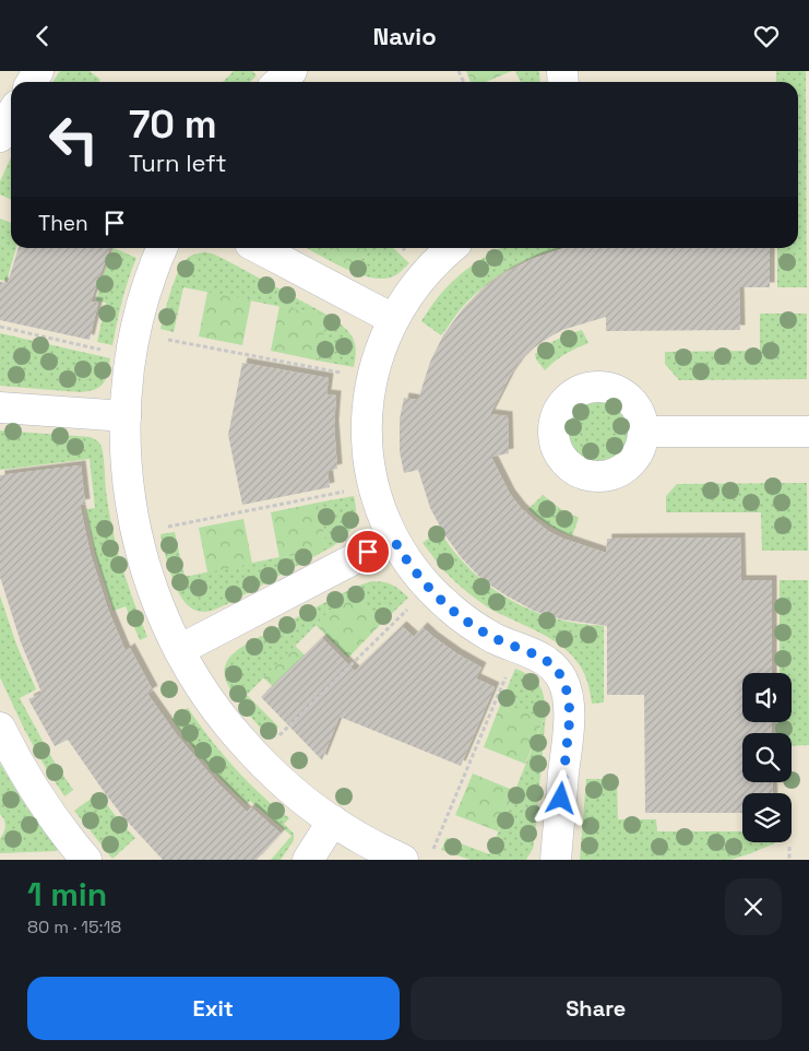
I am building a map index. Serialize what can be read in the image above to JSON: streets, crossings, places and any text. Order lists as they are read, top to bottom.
{
  "page": {
    "header": "Navio",
    "turn": ["70 m", "Turn left"],
    "then": "Then",
    "heading": ["1 min", "80 m · 15:18"],
    "buttons": ["Exit", "Share"]
  }
}
